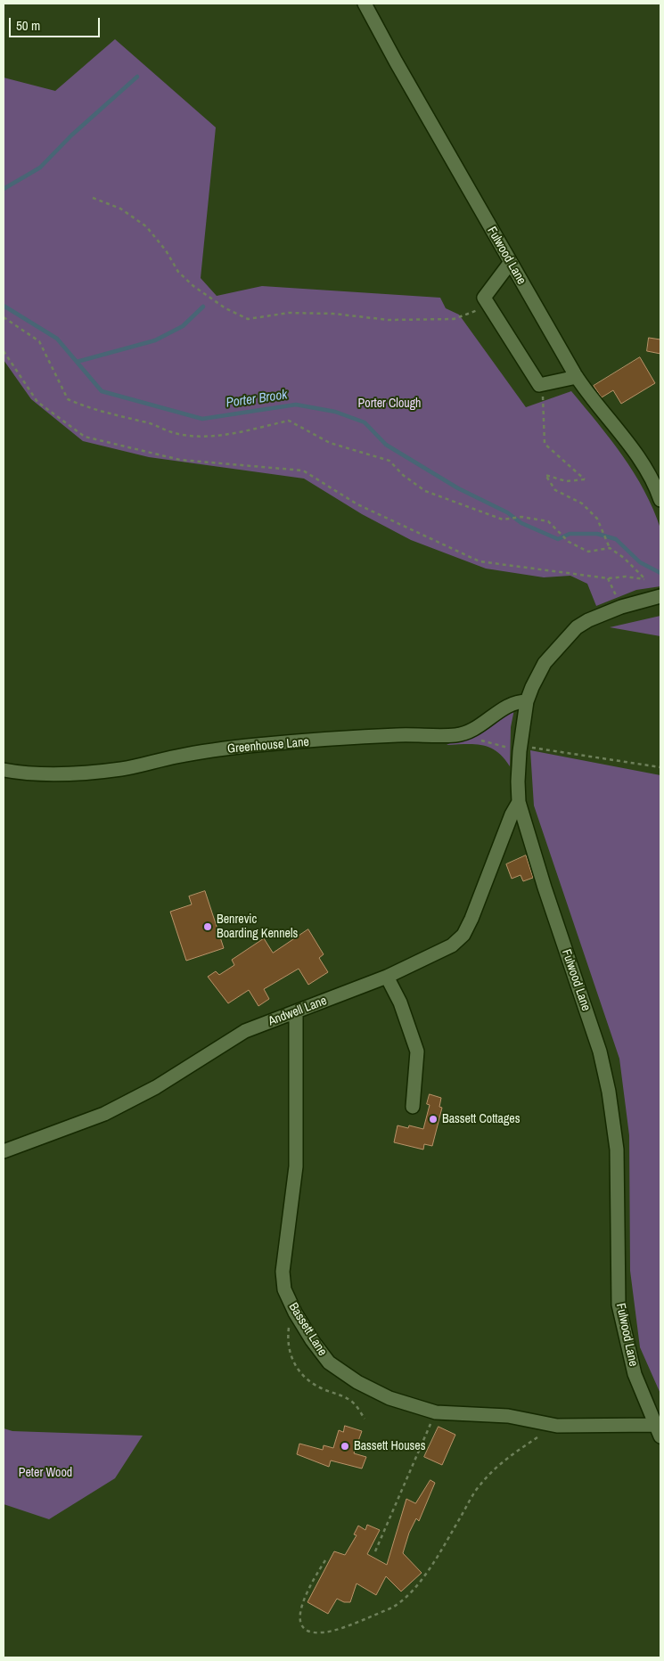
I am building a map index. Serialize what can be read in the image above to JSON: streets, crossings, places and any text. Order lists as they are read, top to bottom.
{
  "streets": {
    "street": [
      "Fulwood Lane",
      "Greenhouse Lane",
      "Andwell Lane",
      "Bassett Lane"
    ]
  },
  "crossings": [
    ["Fulwood Lane", "Greenhouse Lane"],
    ["Fulwood Lane", "Andwell Lane"],
    ["Fulwood Lane", "Bassett Lane"],
    ["Andwell Lane", "Bassett Lane"]
  ],
  "water": ["Porter Brook"],
  "parks": ["Porter Clough", "Peter Wood"],
  "places": ["Benrevic Boarding Kennels", "Bassett Cottages", "Bassett Houses"],
  "scale_bar": "50 m"
}
